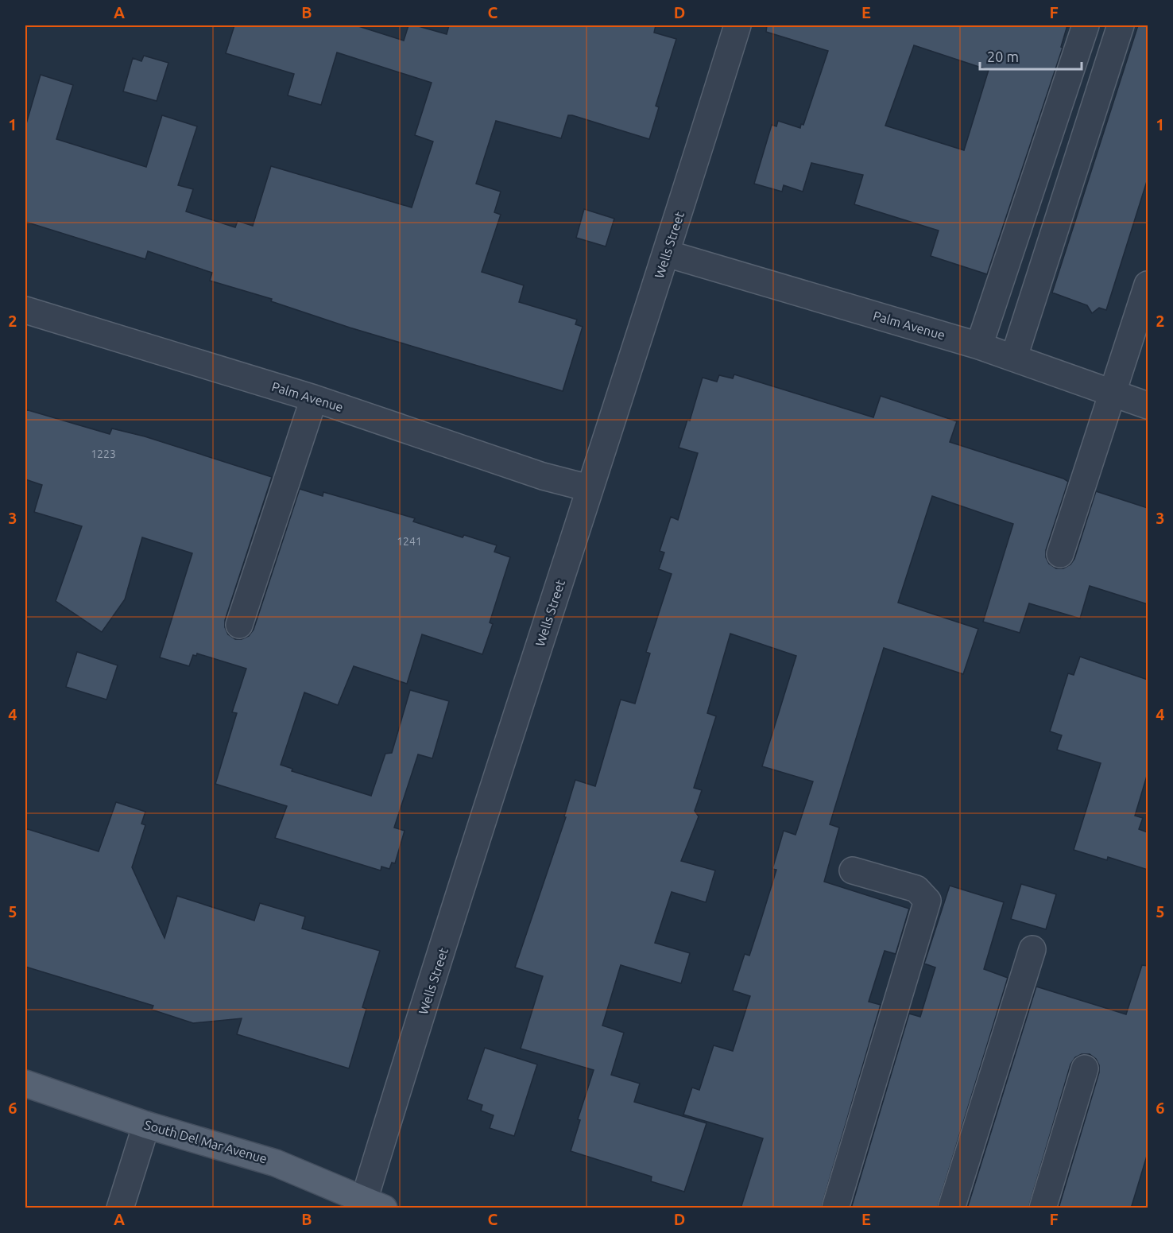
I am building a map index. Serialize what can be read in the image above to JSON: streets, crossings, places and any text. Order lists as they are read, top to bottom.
{
  "streets": {
    "main road": ["South Del Mar Avenue"],
    "street": ["Wells Street", "Palm Avenue"]
  },
  "crossings": [
    ["Wells Street", "Palm Avenue"],
    ["Wells Street", "South Del Mar Avenue"]
  ],
  "house_numbers": ["1223", "1241"],
  "scale_bar": "20 m",
  "grid": {
    "columns": [
      "A",
      "B",
      "C",
      "D",
      "E",
      "F"
    ],
    "rows": [
      "1",
      "2",
      "3",
      "4",
      "5",
      "6"
    ]
  }
}
